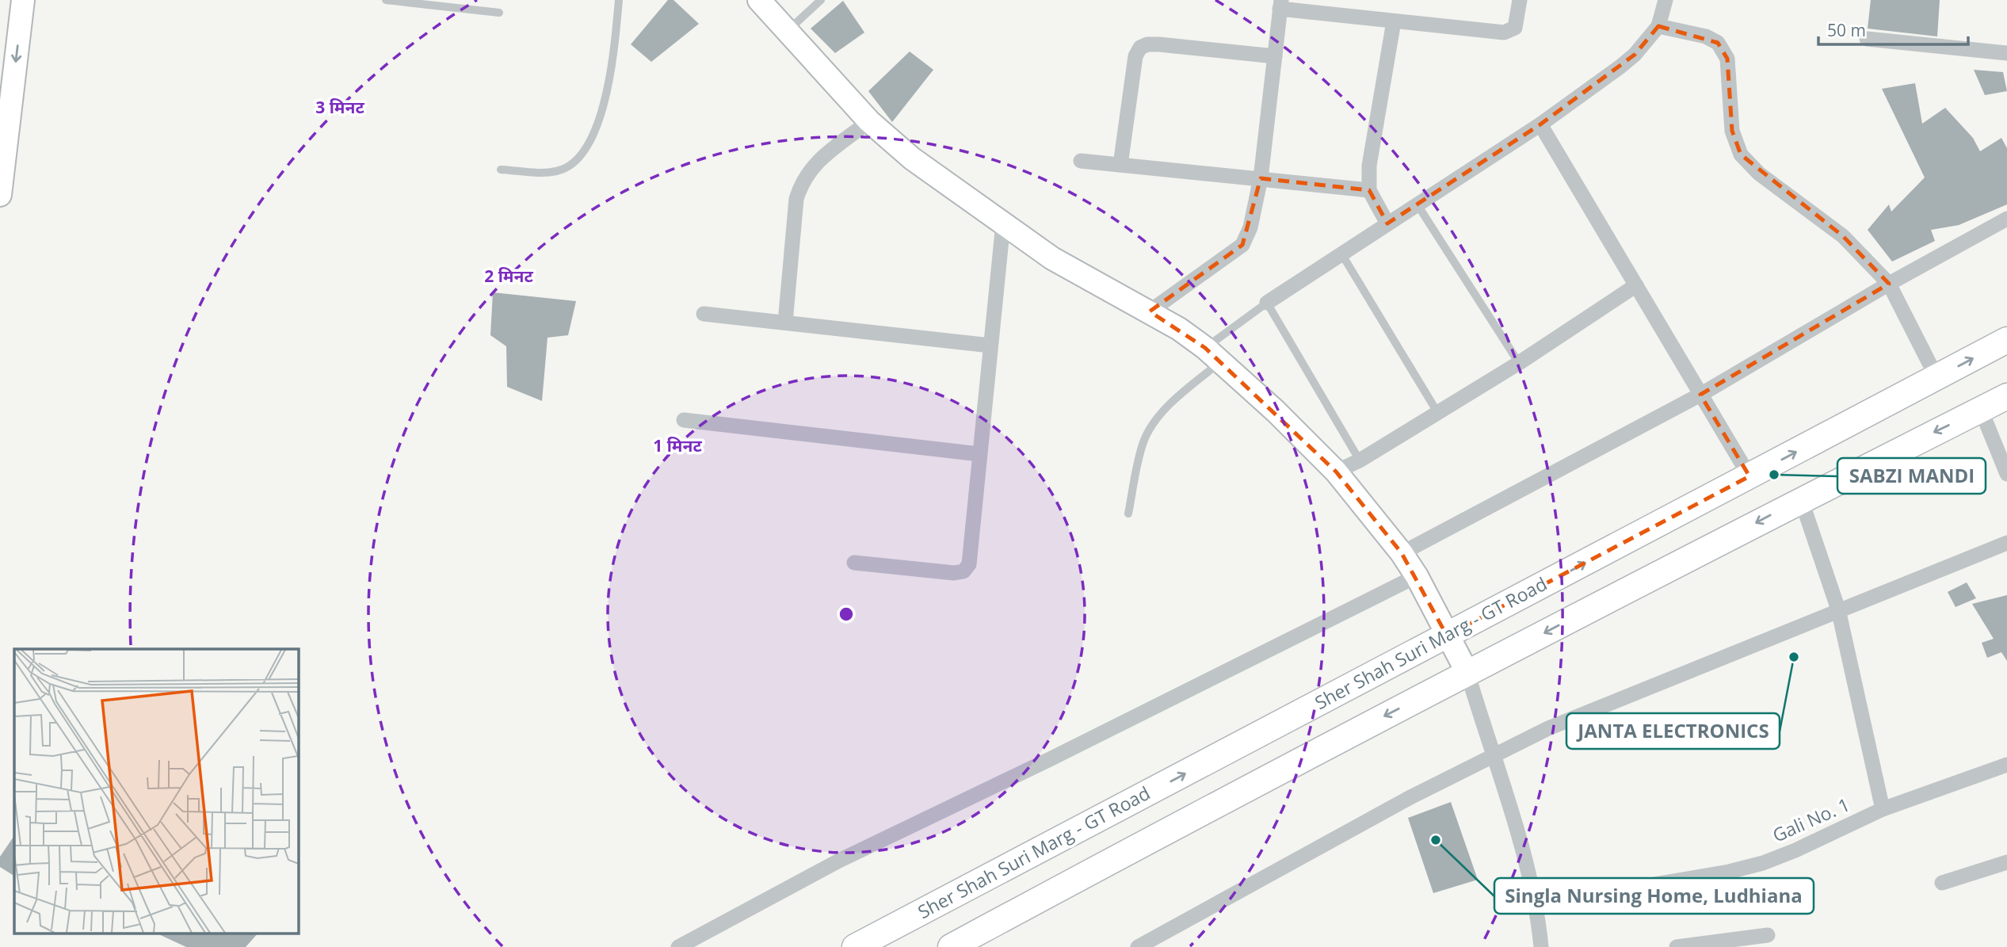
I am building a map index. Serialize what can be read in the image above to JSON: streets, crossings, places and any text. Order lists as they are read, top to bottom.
{
  "streets": {
    "main road": ["Sher Shah Suri Marg - GT Road"],
    "street": ["Gali No. 1"]
  },
  "places": ["SABZI MANDI", "JANTA ELECTRONICS", "Singla Nursing Home, Ludhiana"],
  "scale_bar": "50 m",
  "rings": ["3 मिनट", "2 मिनट", "1 मिनट"]
}
